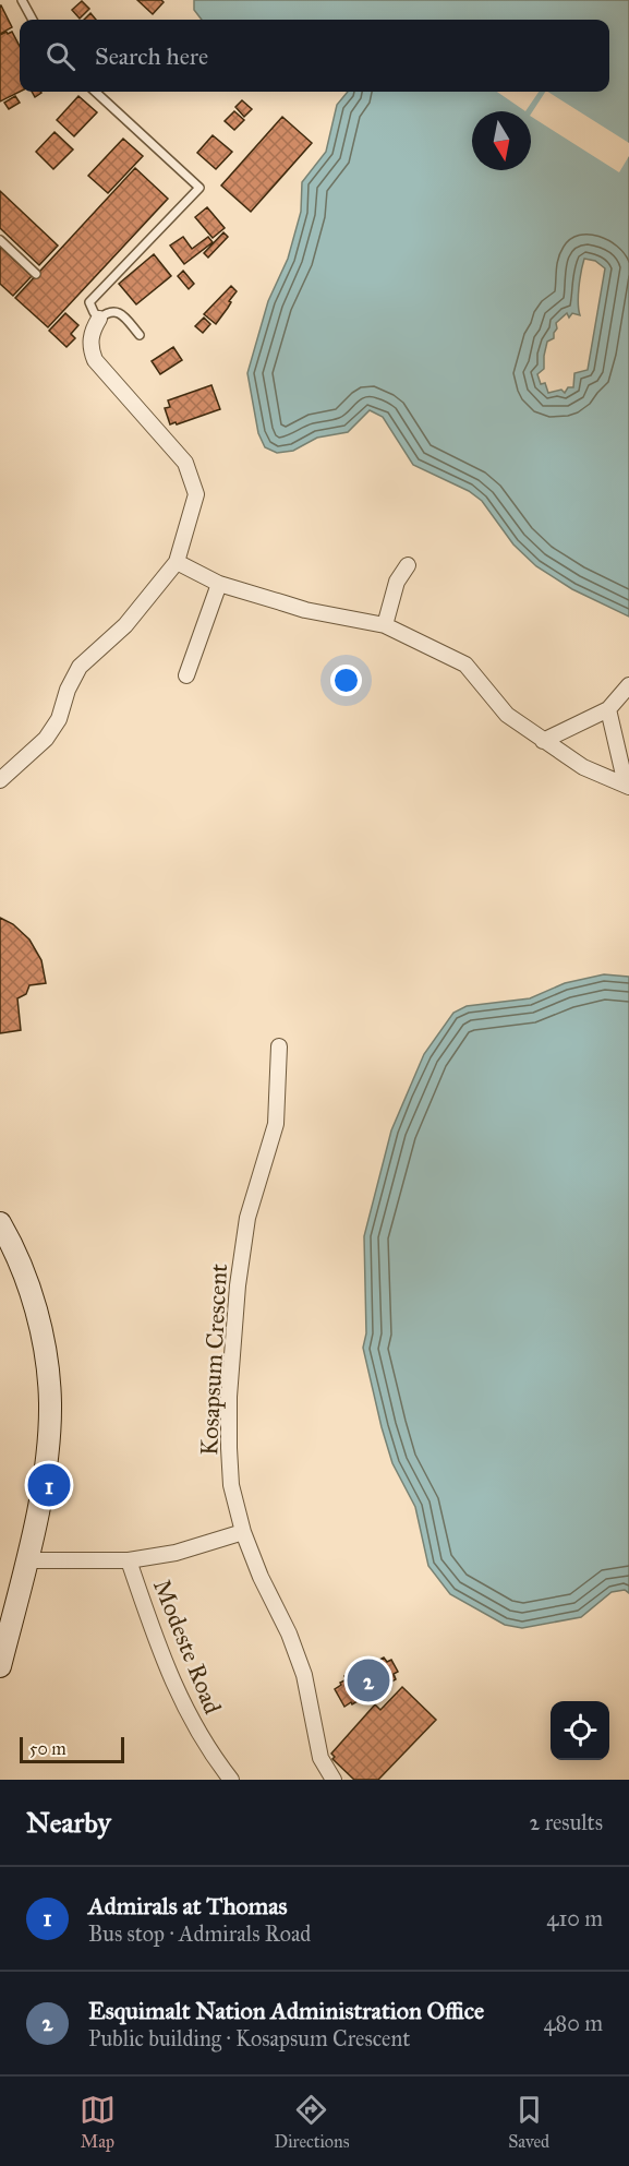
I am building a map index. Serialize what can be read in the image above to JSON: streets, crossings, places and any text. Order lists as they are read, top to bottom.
{
  "streets": {
    "street": ["Kosapsum Crescent", "Modeste Road"]
  },
  "scale_bar": "50 m",
  "north": "bottom",
  "page": {
    "search": "Search here",
    "pins": ["1", "2"],
    "scale": "50 m",
    "heading": ["Nearby", "2 results"],
    "list": [
      {
        "mark": "1",
        "name": "Admirals at Thomas",
        "note": "Bus stop · Admirals Road",
        "value": "410 m"
      },
      {
        "mark": "2",
        "name": "Esquimalt Nation Administration Office",
        "note": "Public building · Kosapsum Crescent",
        "value": "480 m"
      }
    ],
    "nav": ["Map", "Directions", "Saved"]
  }
}
